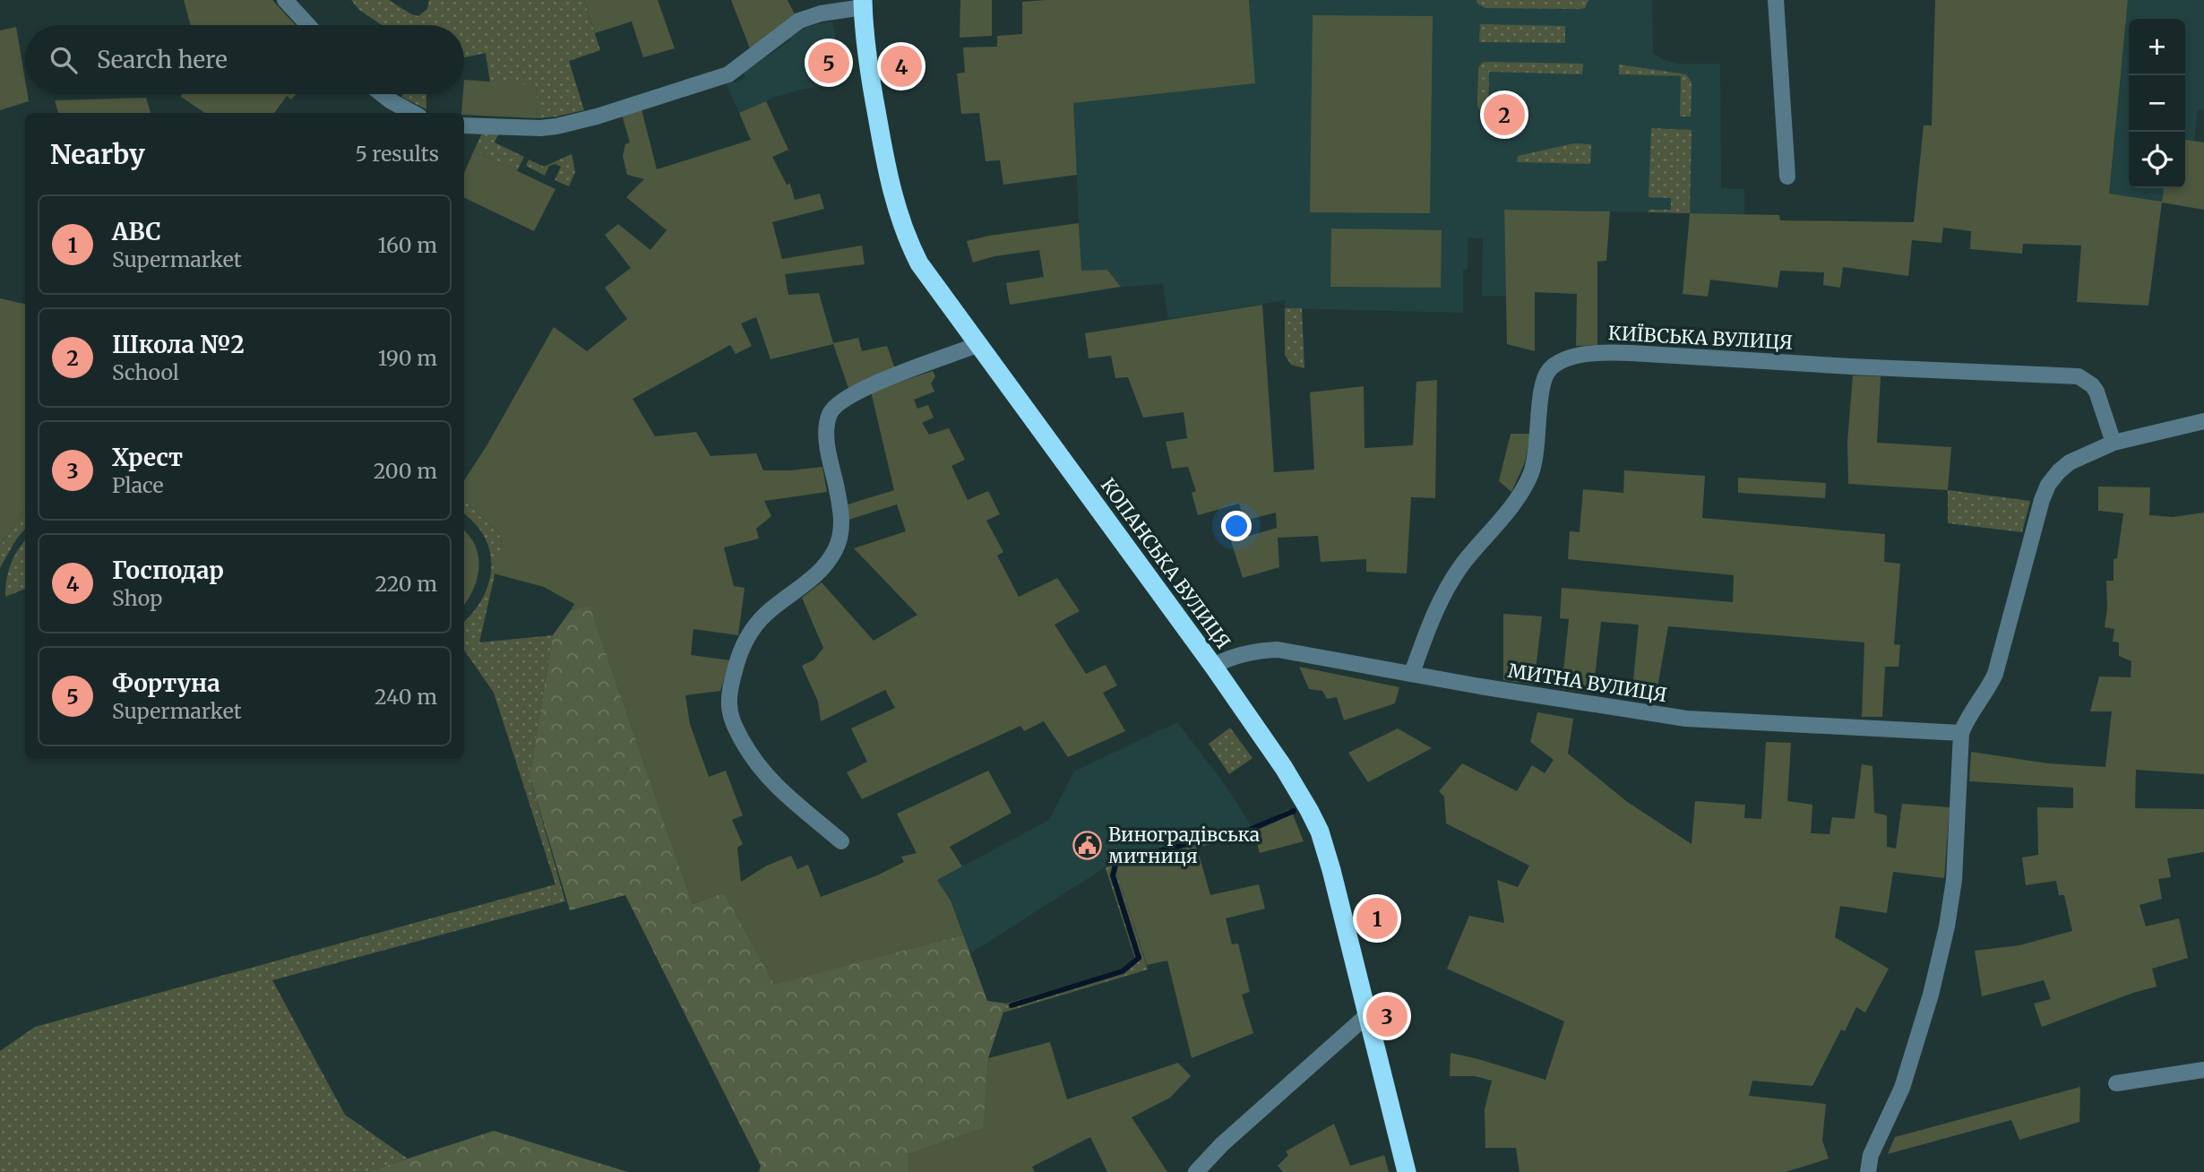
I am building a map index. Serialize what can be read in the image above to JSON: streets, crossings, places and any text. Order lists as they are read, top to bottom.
{
  "streets": {
    "highway": ["КОПАНСЬКА ВУЛИЦЯ"],
    "street": ["КИЇВСЬКА ВУЛИЦЯ", "МИТНА ВУЛИЦЯ"]
  },
  "crossings": [
    ["КИЇВСЬКА ВУЛИЦЯ", "МИТНА ВУЛИЦЯ"],
    ["КОПАНСЬКА ВУЛИЦЯ", "МИТНА ВУЛИЦЯ"]
  ],
  "places": {
    "public building": ["Виноградівська митниця"]
  },
  "page": {
    "map_buttons": ["+", "−"],
    "search": "Search here",
    "pins": [
      "5",
      "4",
      "2",
      "1",
      "3"
    ],
    "heading": ["Nearby", "5 results"],
    "list": [
      {
        "mark": "1",
        "name": "ABC",
        "note": "Supermarket",
        "value": "160 m"
      },
      {
        "mark": "2",
        "name": "Школа №2",
        "note": "School",
        "value": "190 m"
      },
      {
        "mark": "3",
        "name": "Хрест",
        "note": "Place",
        "value": "200 m"
      },
      {
        "mark": "4",
        "name": "Господар",
        "note": "Shop",
        "value": "220 m"
      },
      {
        "mark": "5",
        "name": "Фортуна",
        "note": "Supermarket",
        "value": "240 m"
      }
    ]
  }
}
